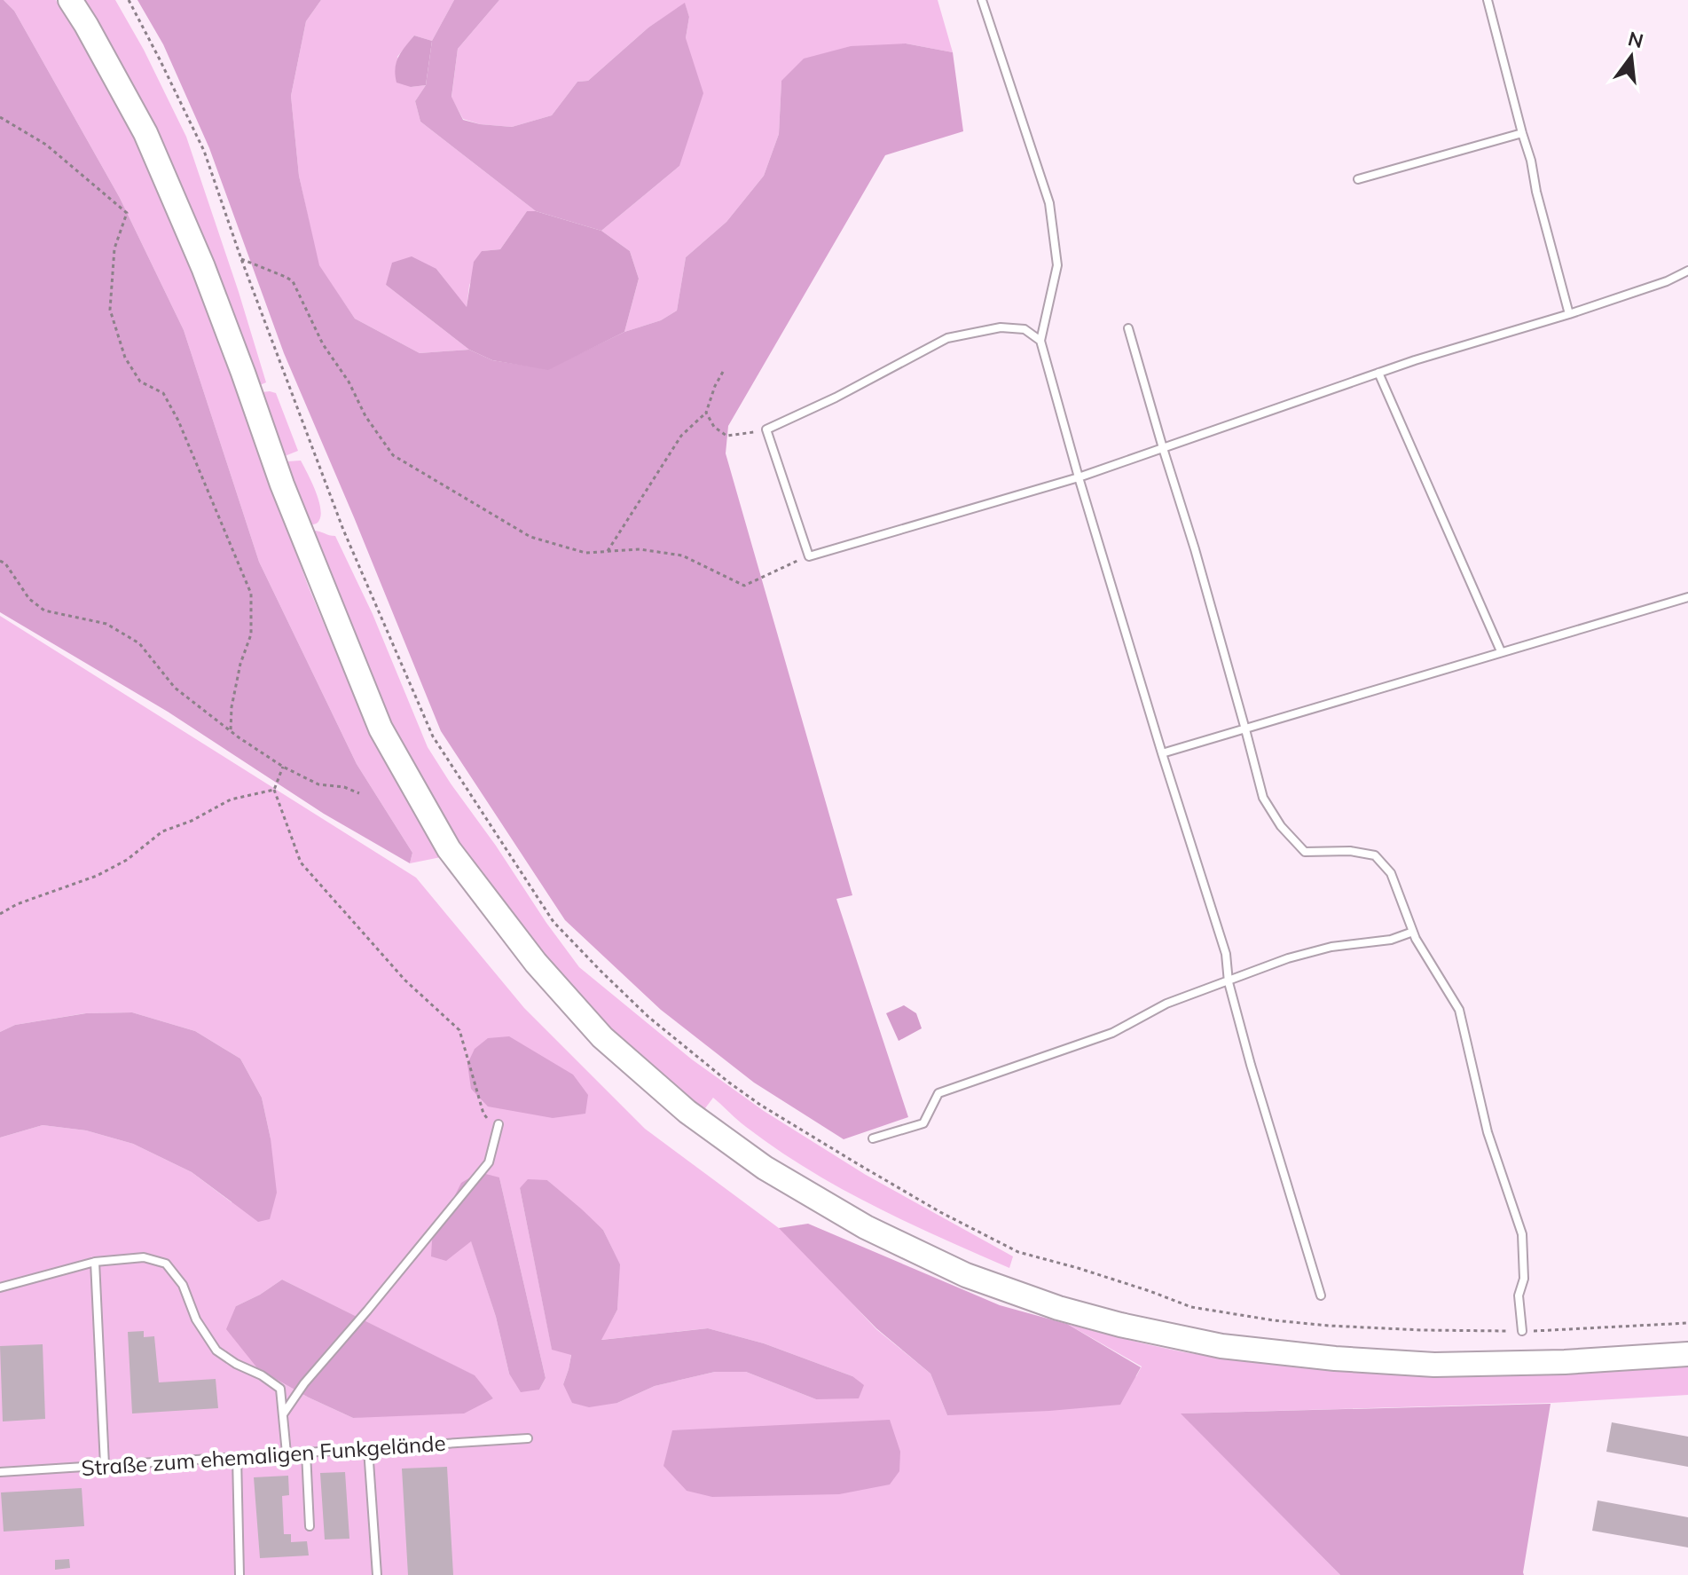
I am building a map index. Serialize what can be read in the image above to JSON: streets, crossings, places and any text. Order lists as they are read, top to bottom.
{
  "streets": {
    "lane": ["Straße zum ehemaligen Funkgelände"]
  },
  "north": "top"
}
